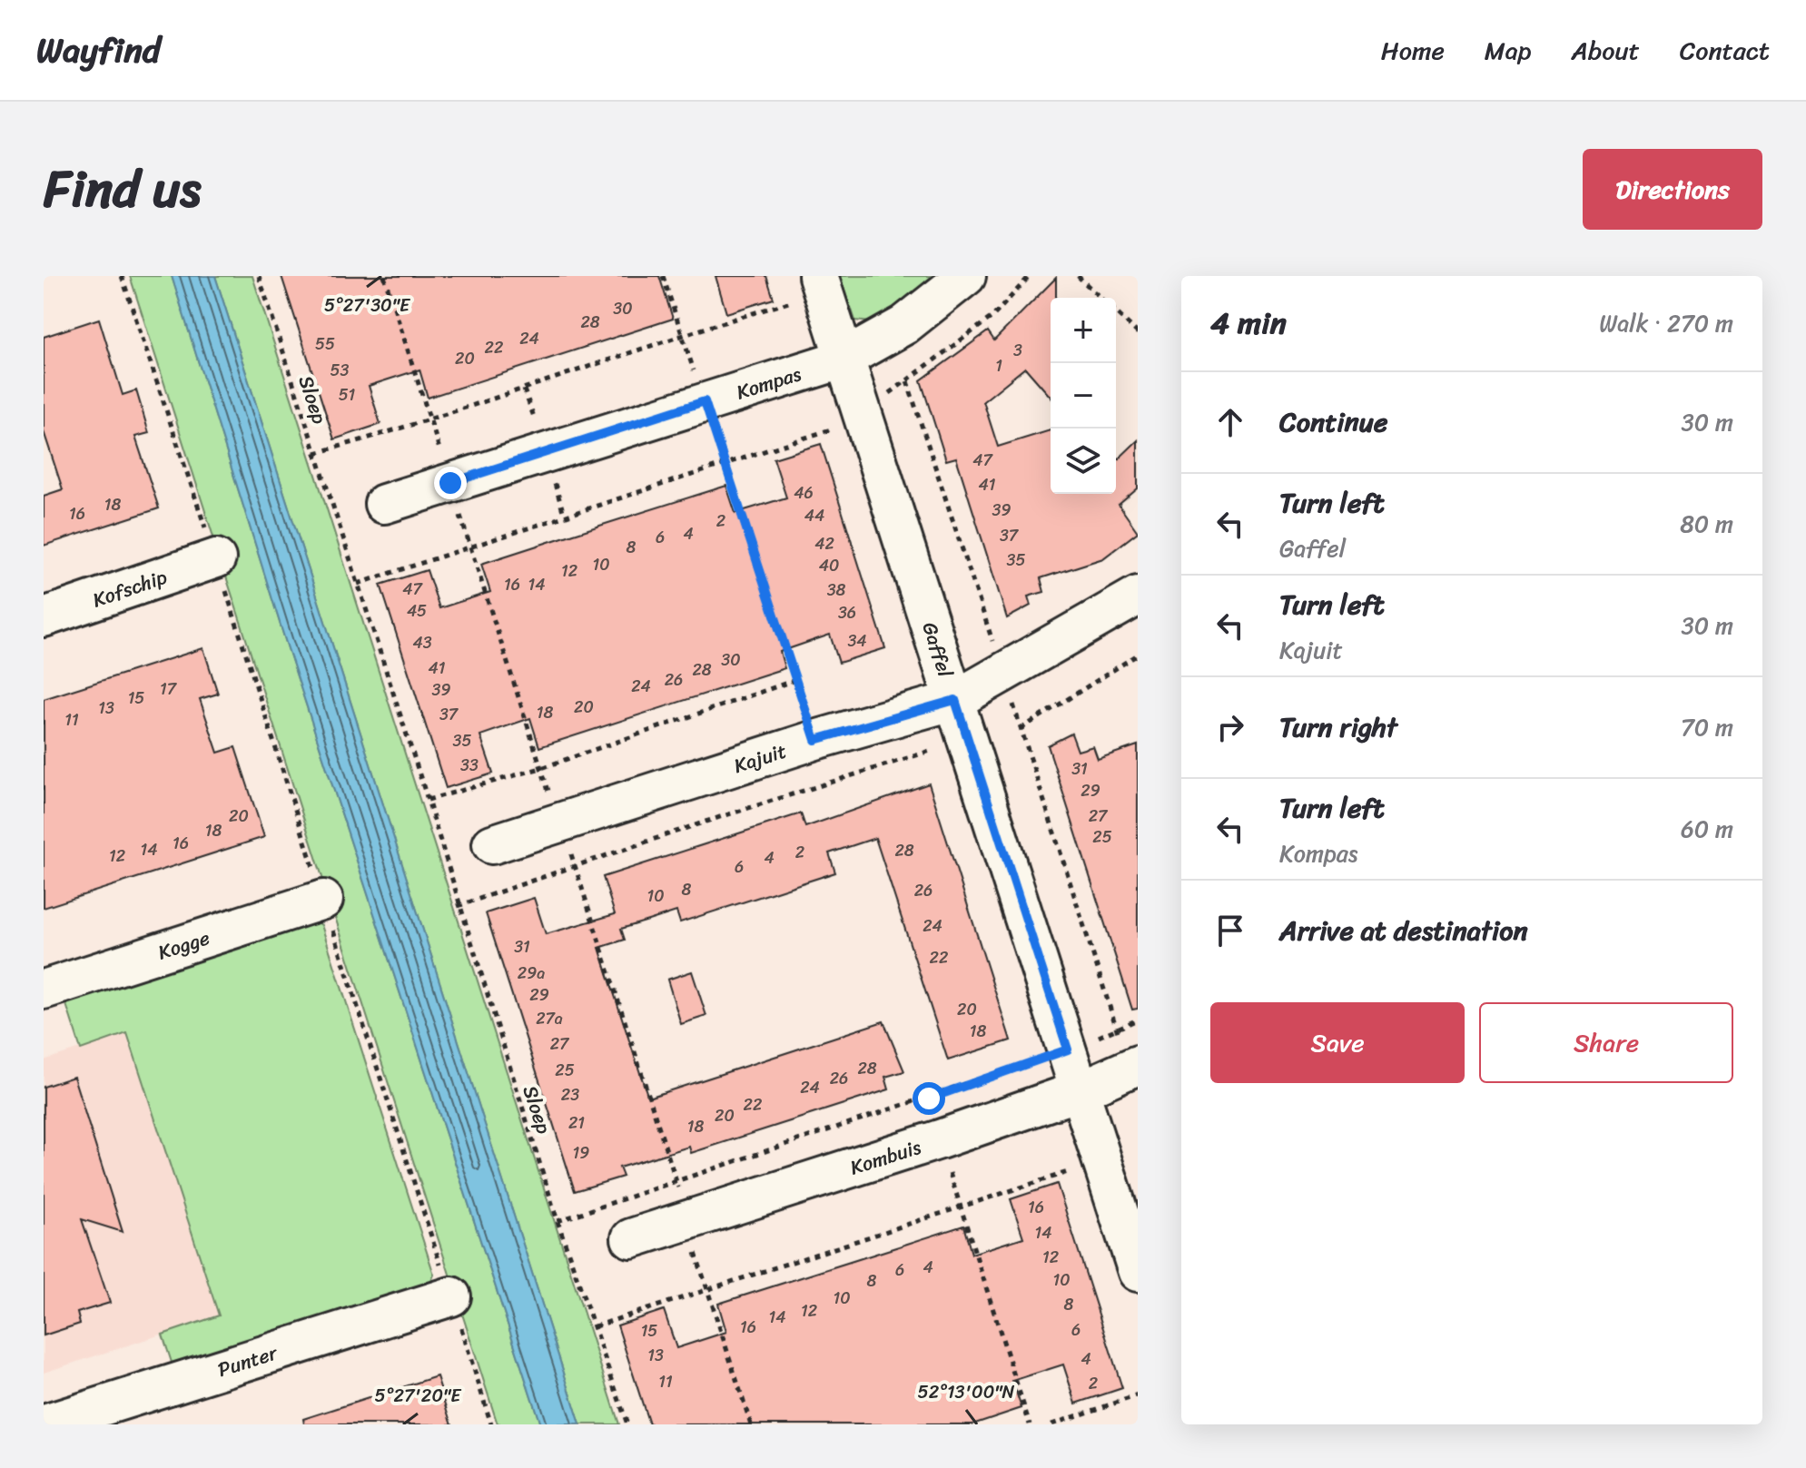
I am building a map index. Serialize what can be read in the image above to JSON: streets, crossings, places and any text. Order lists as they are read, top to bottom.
{
  "streets": {
    "street": [
      "Kompas",
      "Kofschip",
      "Gaffel",
      "Kajuit",
      "Kogge",
      "Kombuis",
      "Punter"
    ],
    "path": ["Sloep"]
  },
  "crossings": [
    ["Kompas", "Gaffel"],
    ["Gaffel", "Kajuit"],
    ["Gaffel", "Kombuis"]
  ],
  "house_numbers": [
    "30",
    "28",
    "24",
    "55",
    "22",
    "3",
    "20",
    "1",
    "53",
    "51",
    "47",
    "41",
    "46",
    "18",
    "39",
    "16",
    "44",
    "2",
    "4",
    "37",
    "6",
    "42",
    "8",
    "35",
    "10",
    "40",
    "12",
    "16",
    "14",
    "47",
    "38",
    "45",
    "36",
    "34",
    "43",
    "30",
    "41",
    "28",
    "26",
    "24",
    "17",
    "39",
    "15",
    "20",
    "13",
    "18",
    "37",
    "11",
    "35",
    "33",
    "31",
    "29",
    "20",
    "27",
    "18",
    "25",
    "16",
    "14",
    "28",
    "2",
    "12",
    "4",
    "6",
    "8",
    "26",
    "10",
    "24",
    "31",
    "22",
    "29a",
    "29",
    "20",
    "27a",
    "18",
    "27",
    "28",
    "25",
    "26",
    "24",
    "23",
    "22",
    "20",
    "21",
    "18",
    "19",
    "16",
    "14",
    "12",
    "4",
    "6",
    "10",
    "8",
    "10",
    "8",
    "12",
    "14",
    "16",
    "6",
    "15",
    "13",
    "4",
    "11",
    "2"
  ],
  "page": {
    "header": "Wayfind",
    "nav": [
      "Home",
      "Map",
      "About",
      "Contact"
    ],
    "title": "Find us",
    "buttons": [
      "Directions",
      ["Save", "Share"]
    ],
    "heading": ["4 min", "Walk · 270 m"],
    "map_buttons": ["+", "−"],
    "list": [
      ["Continue", "30 m"],
      ["Turn left", "Gaffel", "80 m"],
      ["Turn left", "Kajuit", "30 m"],
      ["Turn right", "70 m"],
      ["Turn left", "Kompas", "60 m"],
      "Arrive at destination"
    ]
  },
  "coordinates": ["5°27'30\"E", "52°13'00\"N", "5°27'20\"E"]
}
